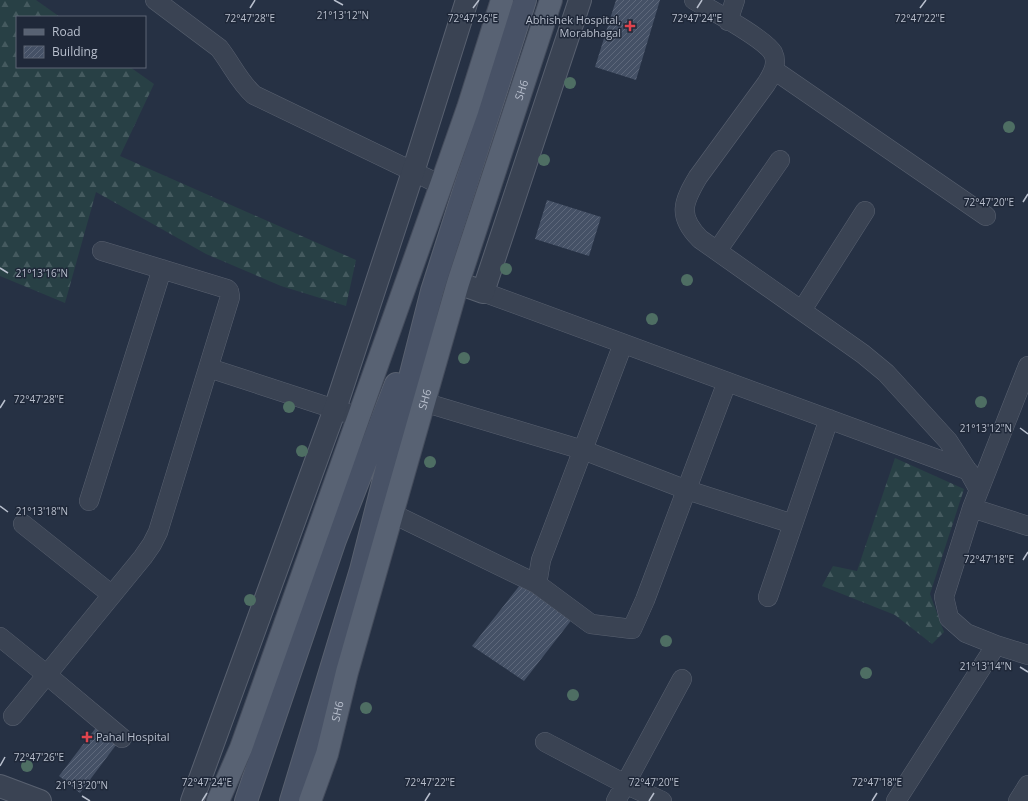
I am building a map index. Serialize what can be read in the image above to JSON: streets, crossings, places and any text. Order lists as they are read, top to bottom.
{
  "streets": {
    "main road": ["SH6"]
  },
  "places": {
    "health": ["Abhishek Hospital, Morabhagal", "Pahal Hospital"]
  },
  "legend": ["Road", "Building"],
  "coordinates": [
    "21°13'12\"N",
    "72°47'28\"E",
    "72°47'26\"E",
    "72°47'24\"E",
    "72°47'22\"E",
    "72°47'20\"E",
    "21°13'16\"N",
    "21°13'18\"N",
    "72°47'18\"E",
    "21°13'14\"N",
    "21°13'20\"N"
  ]
}
